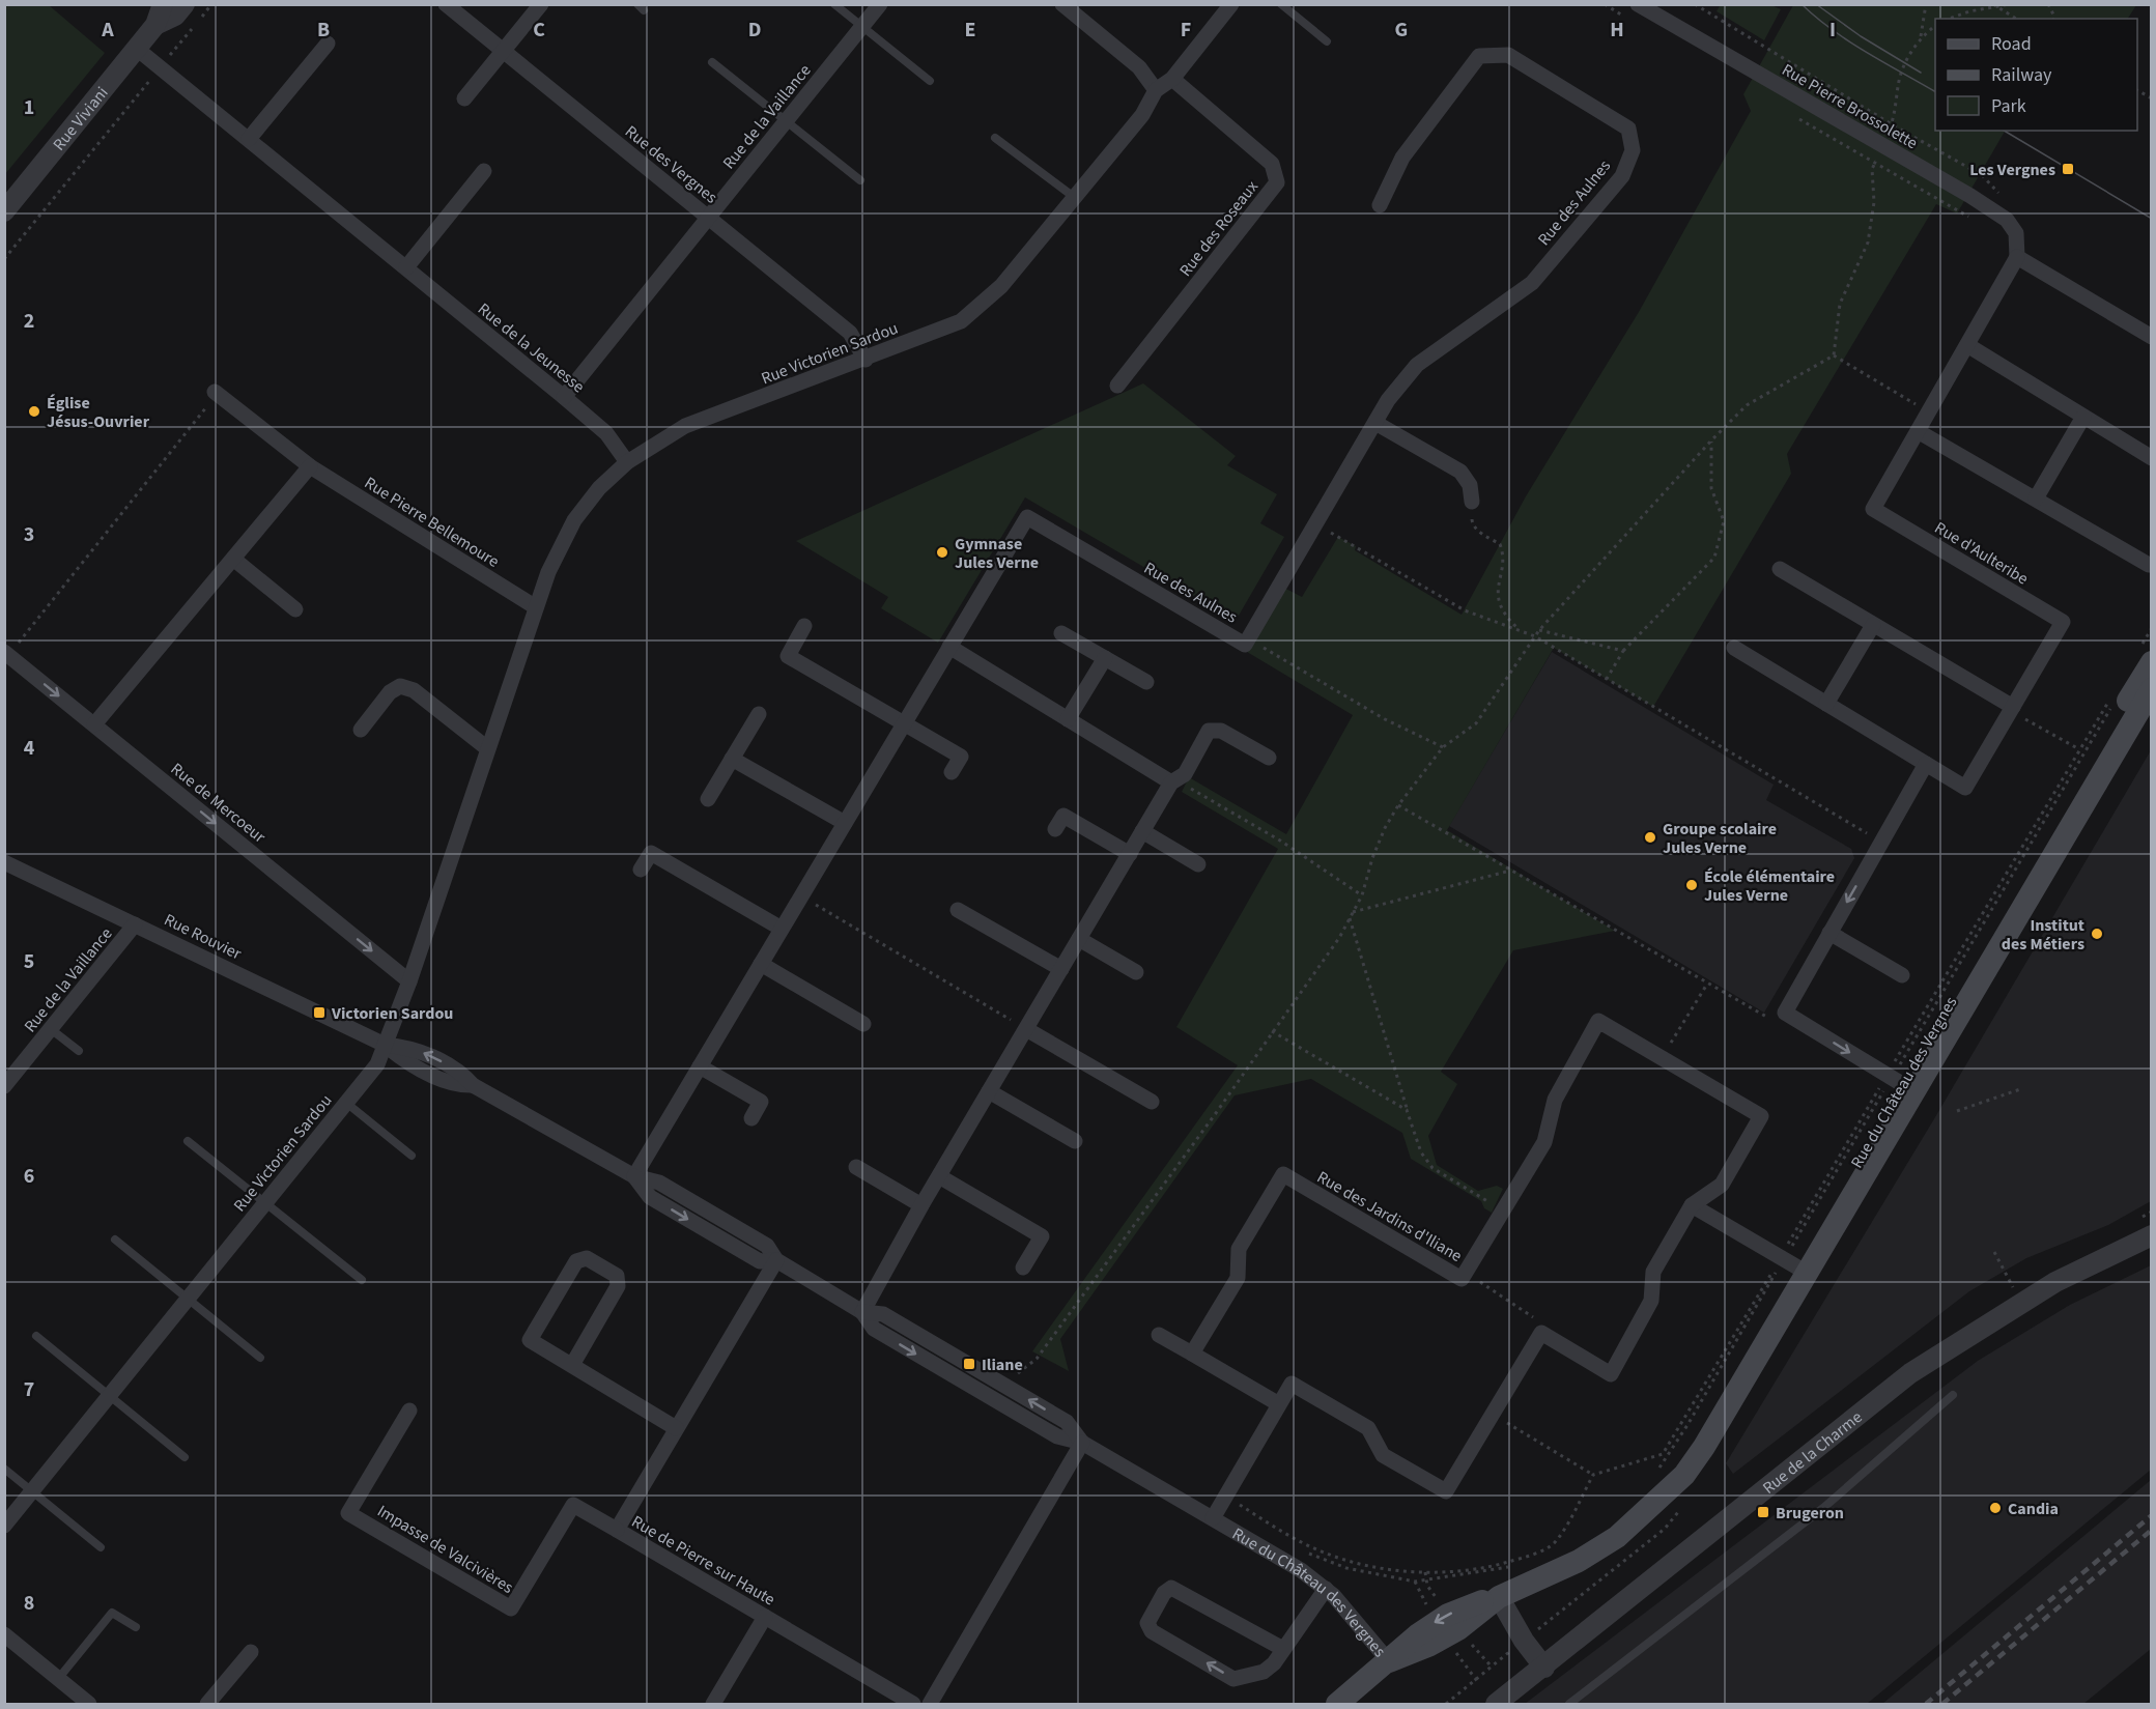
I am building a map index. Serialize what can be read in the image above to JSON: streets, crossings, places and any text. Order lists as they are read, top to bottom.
{
  "streets": {
    "main road": ["Rue du Château des Vergnes"],
    "street": [
      "Rue Pierre Brossolette",
      "Rue de la Vaillance",
      "Rue Viviani",
      "Rue des Vergnes",
      "Rue des Aulnes",
      "Rue des Roseaux",
      "Rue de la Jeunesse",
      "Rue Victorien Sardou",
      "Rue Pierre Bellemoure",
      "Rue d'Aulteribe",
      "Rue de Mercoeur",
      "Rue Rouvier",
      "Rue des Jardins d'Iliane",
      "Rue de la Charme",
      "Impasse de Valcivières",
      "Rue de Pierre sur Haute"
    ]
  },
  "crossings": [
    ["Rue Pierre Brossolette", "Rue d'Aulteribe"],
    ["Rue de la Vaillance", "Rue des Vergnes"],
    ["Rue de la Vaillance", "Rue de la Jeunesse"],
    ["Rue de la Vaillance", "Rue Rouvier"],
    ["Rue Viviani", "Rue de la Jeunesse"],
    ["Rue des Vergnes", "Rue Victorien Sardou"],
    ["Rue des Roseaux", "Rue Victorien Sardou"],
    ["Rue de la Jeunesse", "Rue Victorien Sardou"],
    ["Rue Victorien Sardou", "Rue Pierre Bellemoure"],
    ["Rue Victorien Sardou", "Rue de Mercoeur"],
    ["Rue Victorien Sardou", "Rue Rouvier"],
    ["Rue Rouvier", "Rue du Château des Vergnes"],
    ["Rue du Château des Vergnes", "Rue de Pierre sur Haute"],
    ["Impasse de Valcivières", "Rue de Pierre sur Haute"]
  ],
  "one_way": ["Rue de Mercoeur"],
  "places": {
    "transit": [
      "Les Vergnes",
      "Victorien Sardou",
      "Iliane",
      "Brugeron"
    ],
    "other": [
      "Église Jésus-Ouvrier",
      "Gymnase Jules Verne",
      "Groupe scolaire Jules Verne",
      "École élémentaire Jules Verne",
      "Institut des Métiers",
      "Candia"
    ]
  },
  "legend": ["Road", "Railway", "Park"],
  "grid": {
    "columns": [
      "A",
      "B",
      "C",
      "D",
      "E",
      "F",
      "G",
      "H",
      "I"
    ],
    "rows": [
      "1",
      "2",
      "3",
      "4",
      "5",
      "6",
      "7",
      "8"
    ]
  }
}
